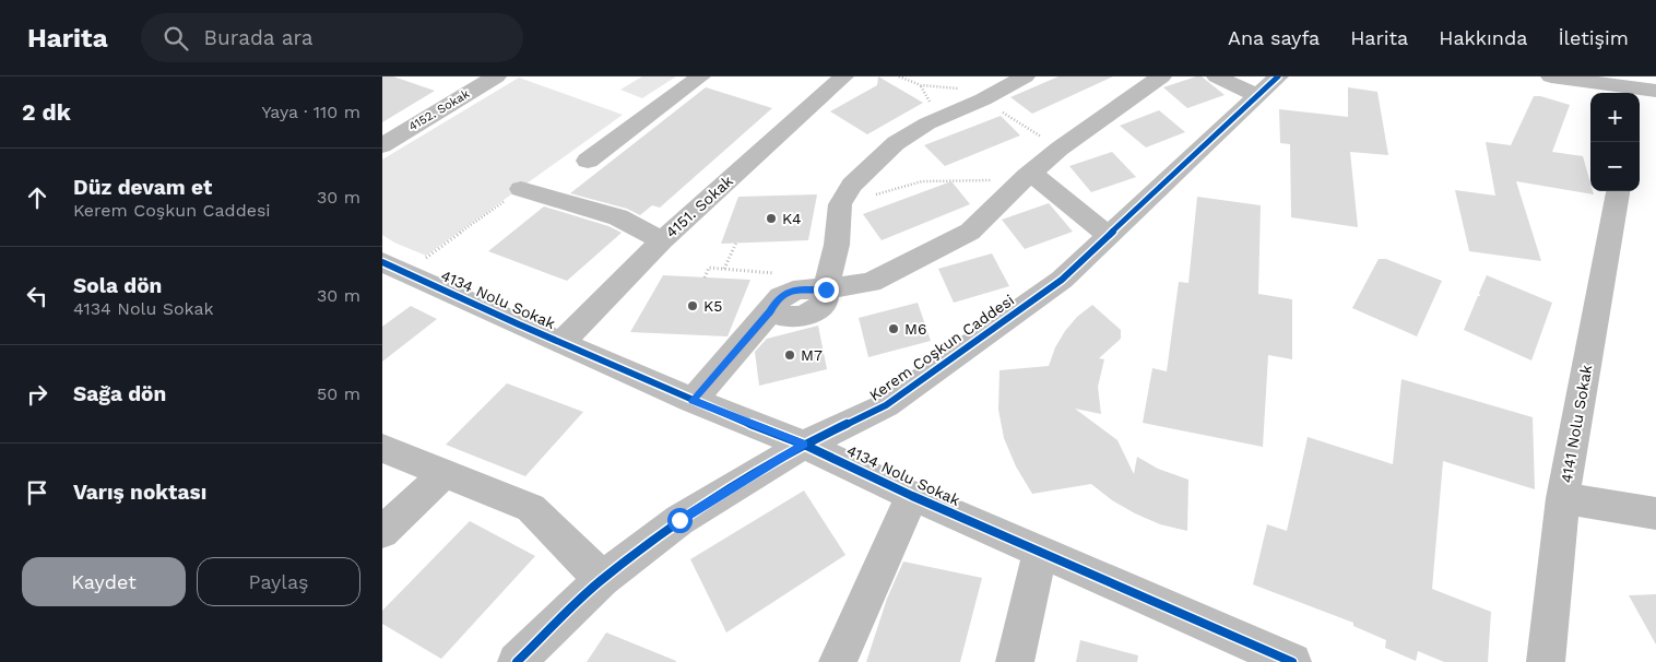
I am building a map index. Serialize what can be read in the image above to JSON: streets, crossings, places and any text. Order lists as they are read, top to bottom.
{
  "streets": {
    "street": [
      "4152. Sokak",
      "4151. Sokak",
      "4134 Nolu Sokak",
      "Kerem Coşkun Caddesi",
      "4141 Nolu Sokak"
    ]
  },
  "crossings": [
    ["4151. Sokak", "4134 Nolu Sokak"],
    ["4134 Nolu Sokak", "Kerem Coşkun Caddesi"]
  ],
  "places": [
    "K4",
    "K5",
    "M6",
    "M7"
  ],
  "page": {
    "header": "Harita",
    "search": "Burada ara",
    "nav": [
      "Ana sayfa",
      "Harita",
      "Hakkında",
      "İletişim"
    ],
    "heading": ["2 dk", "Yaya · 110 m"],
    "map_buttons": ["+", "−"],
    "list": [
      ["Düz devam et", "Kerem Coşkun Caddesi", "30 m"],
      ["Sola dön", "4134 Nolu Sokak", "30 m"],
      ["Sağa dön", "50 m"],
      "Varış noktası"
    ],
    "buttons": ["Kaydet", "Paylaş"]
  }
}
